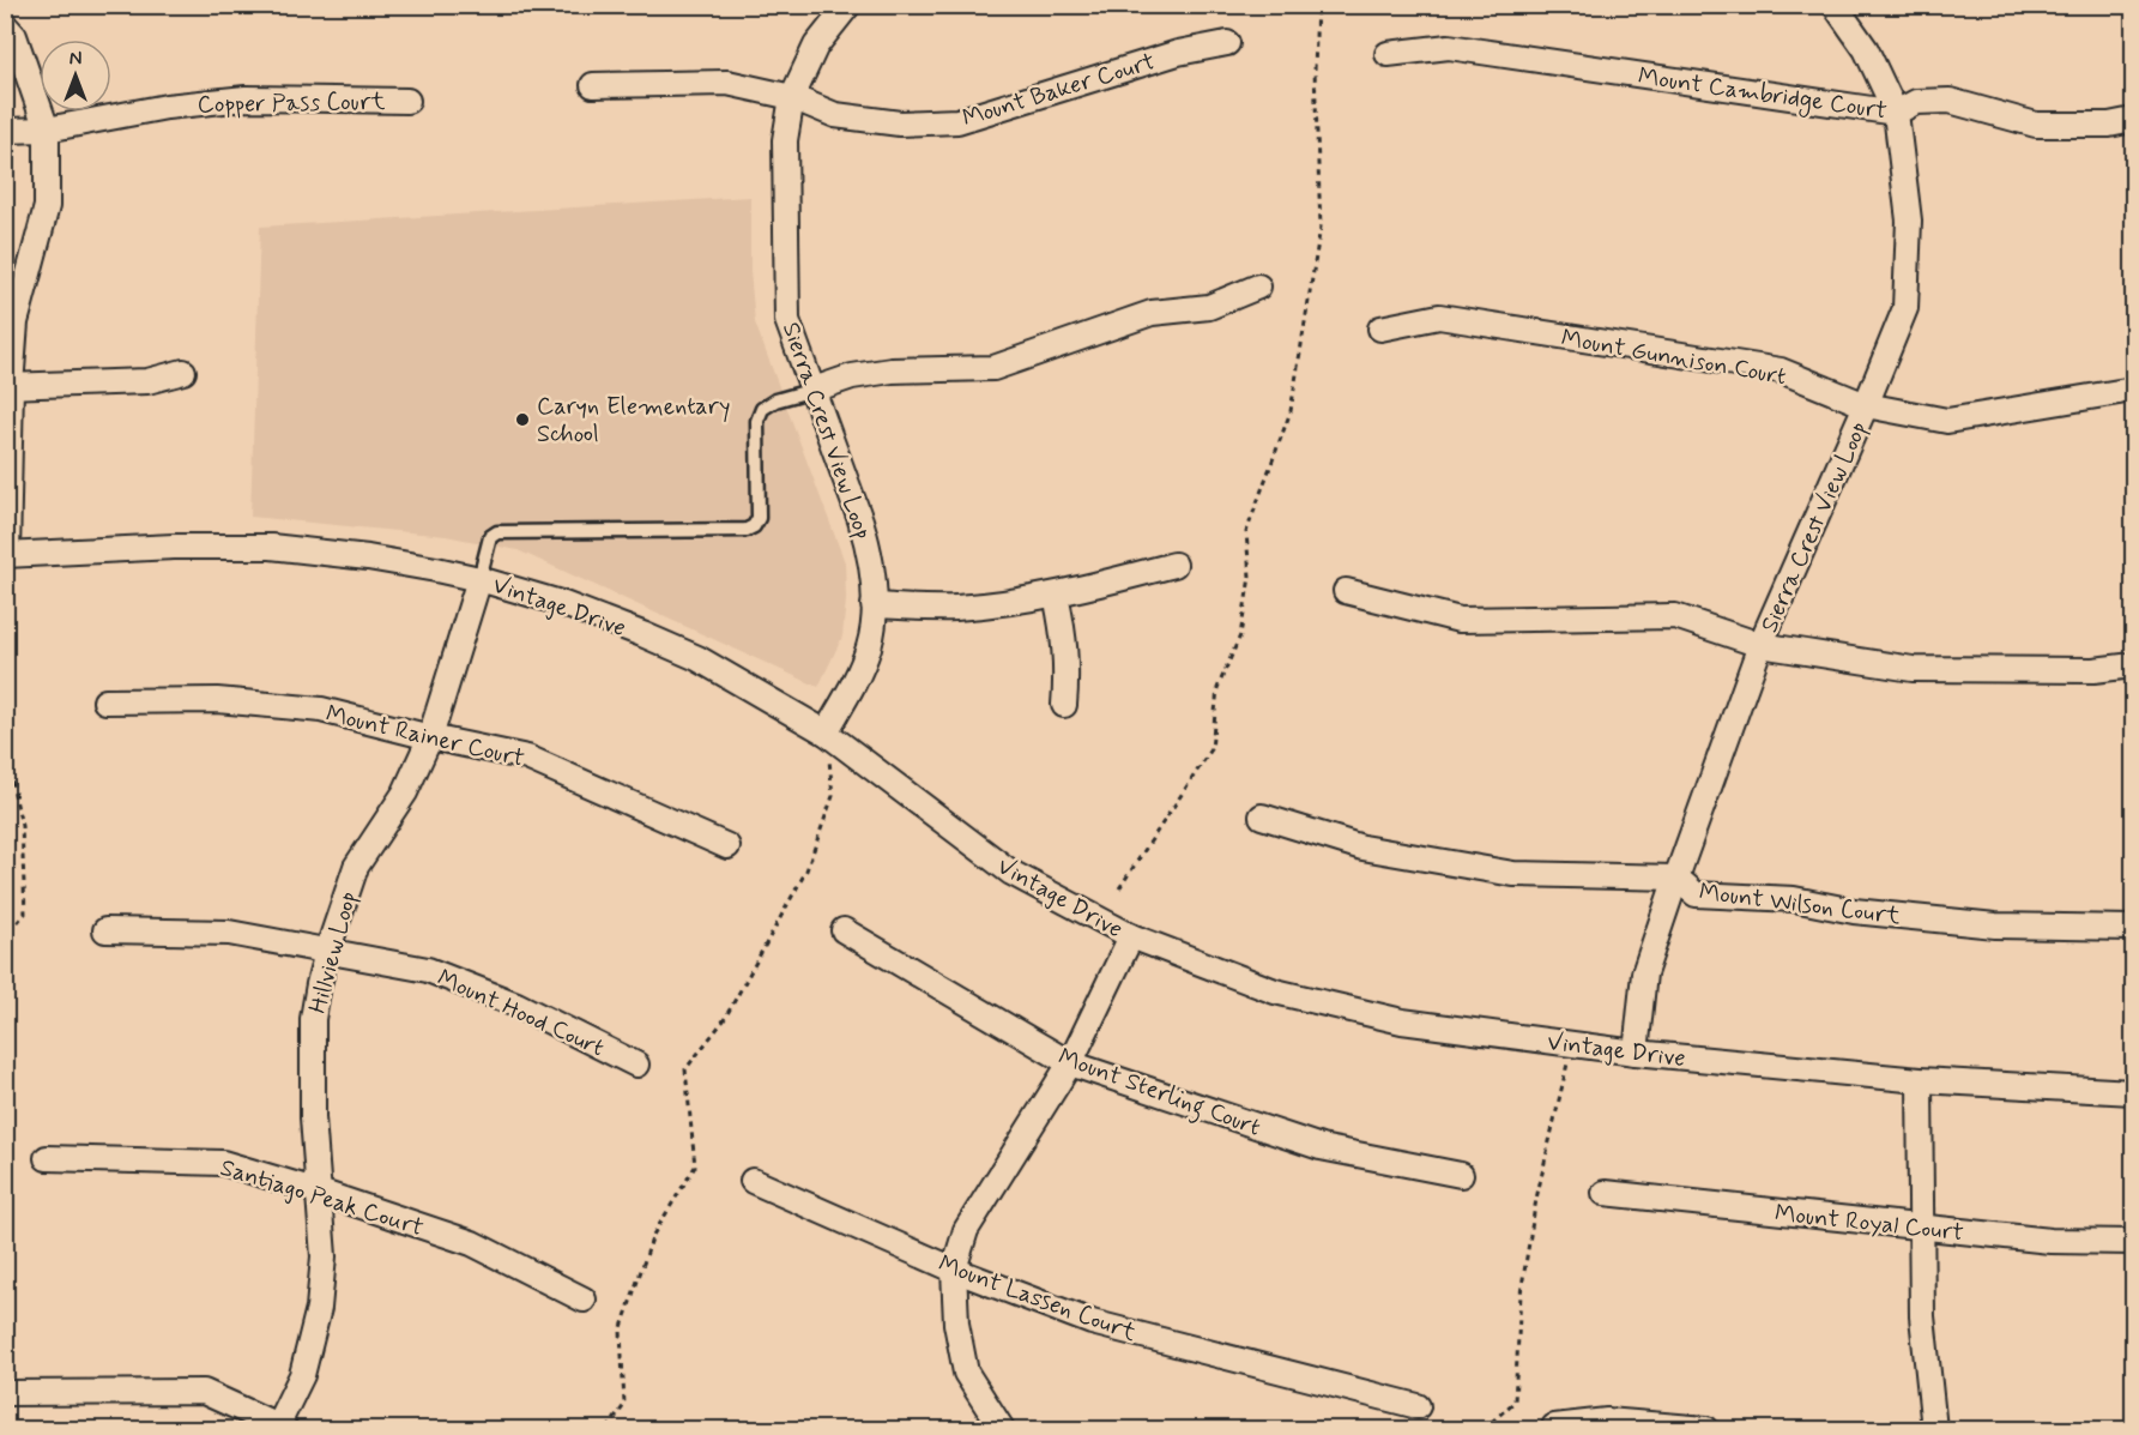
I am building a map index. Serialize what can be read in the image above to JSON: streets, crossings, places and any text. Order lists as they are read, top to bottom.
{
  "streets": {
    "street": [
      "Mount Baker Court",
      "Mount Cambridge Court",
      "Copper Pass Court",
      "Mount Gunnison Court",
      "Sierra Crest View Loop",
      "Vintage Drive",
      "Mount Rainer Court",
      "Mount Wilson Court",
      "Hillview Loop",
      "Mount Hood Court",
      "Mount Sterling Court",
      "Santiago Peak Court",
      "Mount Royal Court",
      "Mount Lassen Court"
    ]
  },
  "crossings": [
    ["Mount Baker Court", "Sierra Crest View Loop"],
    ["Mount Cambridge Court", "Sierra Crest View Loop"],
    ["Mount Gunnison Court", "Sierra Crest View Loop"],
    ["Sierra Crest View Loop", "Vintage Drive"],
    ["Sierra Crest View Loop", "Mount Wilson Court"],
    ["Vintage Drive", "Hillview Loop"],
    ["Mount Rainer Court", "Hillview Loop"],
    ["Hillview Loop", "Mount Hood Court"],
    ["Hillview Loop", "Santiago Peak Court"]
  ],
  "places": ["Caryn Elementary School"],
  "north": "top"
}
